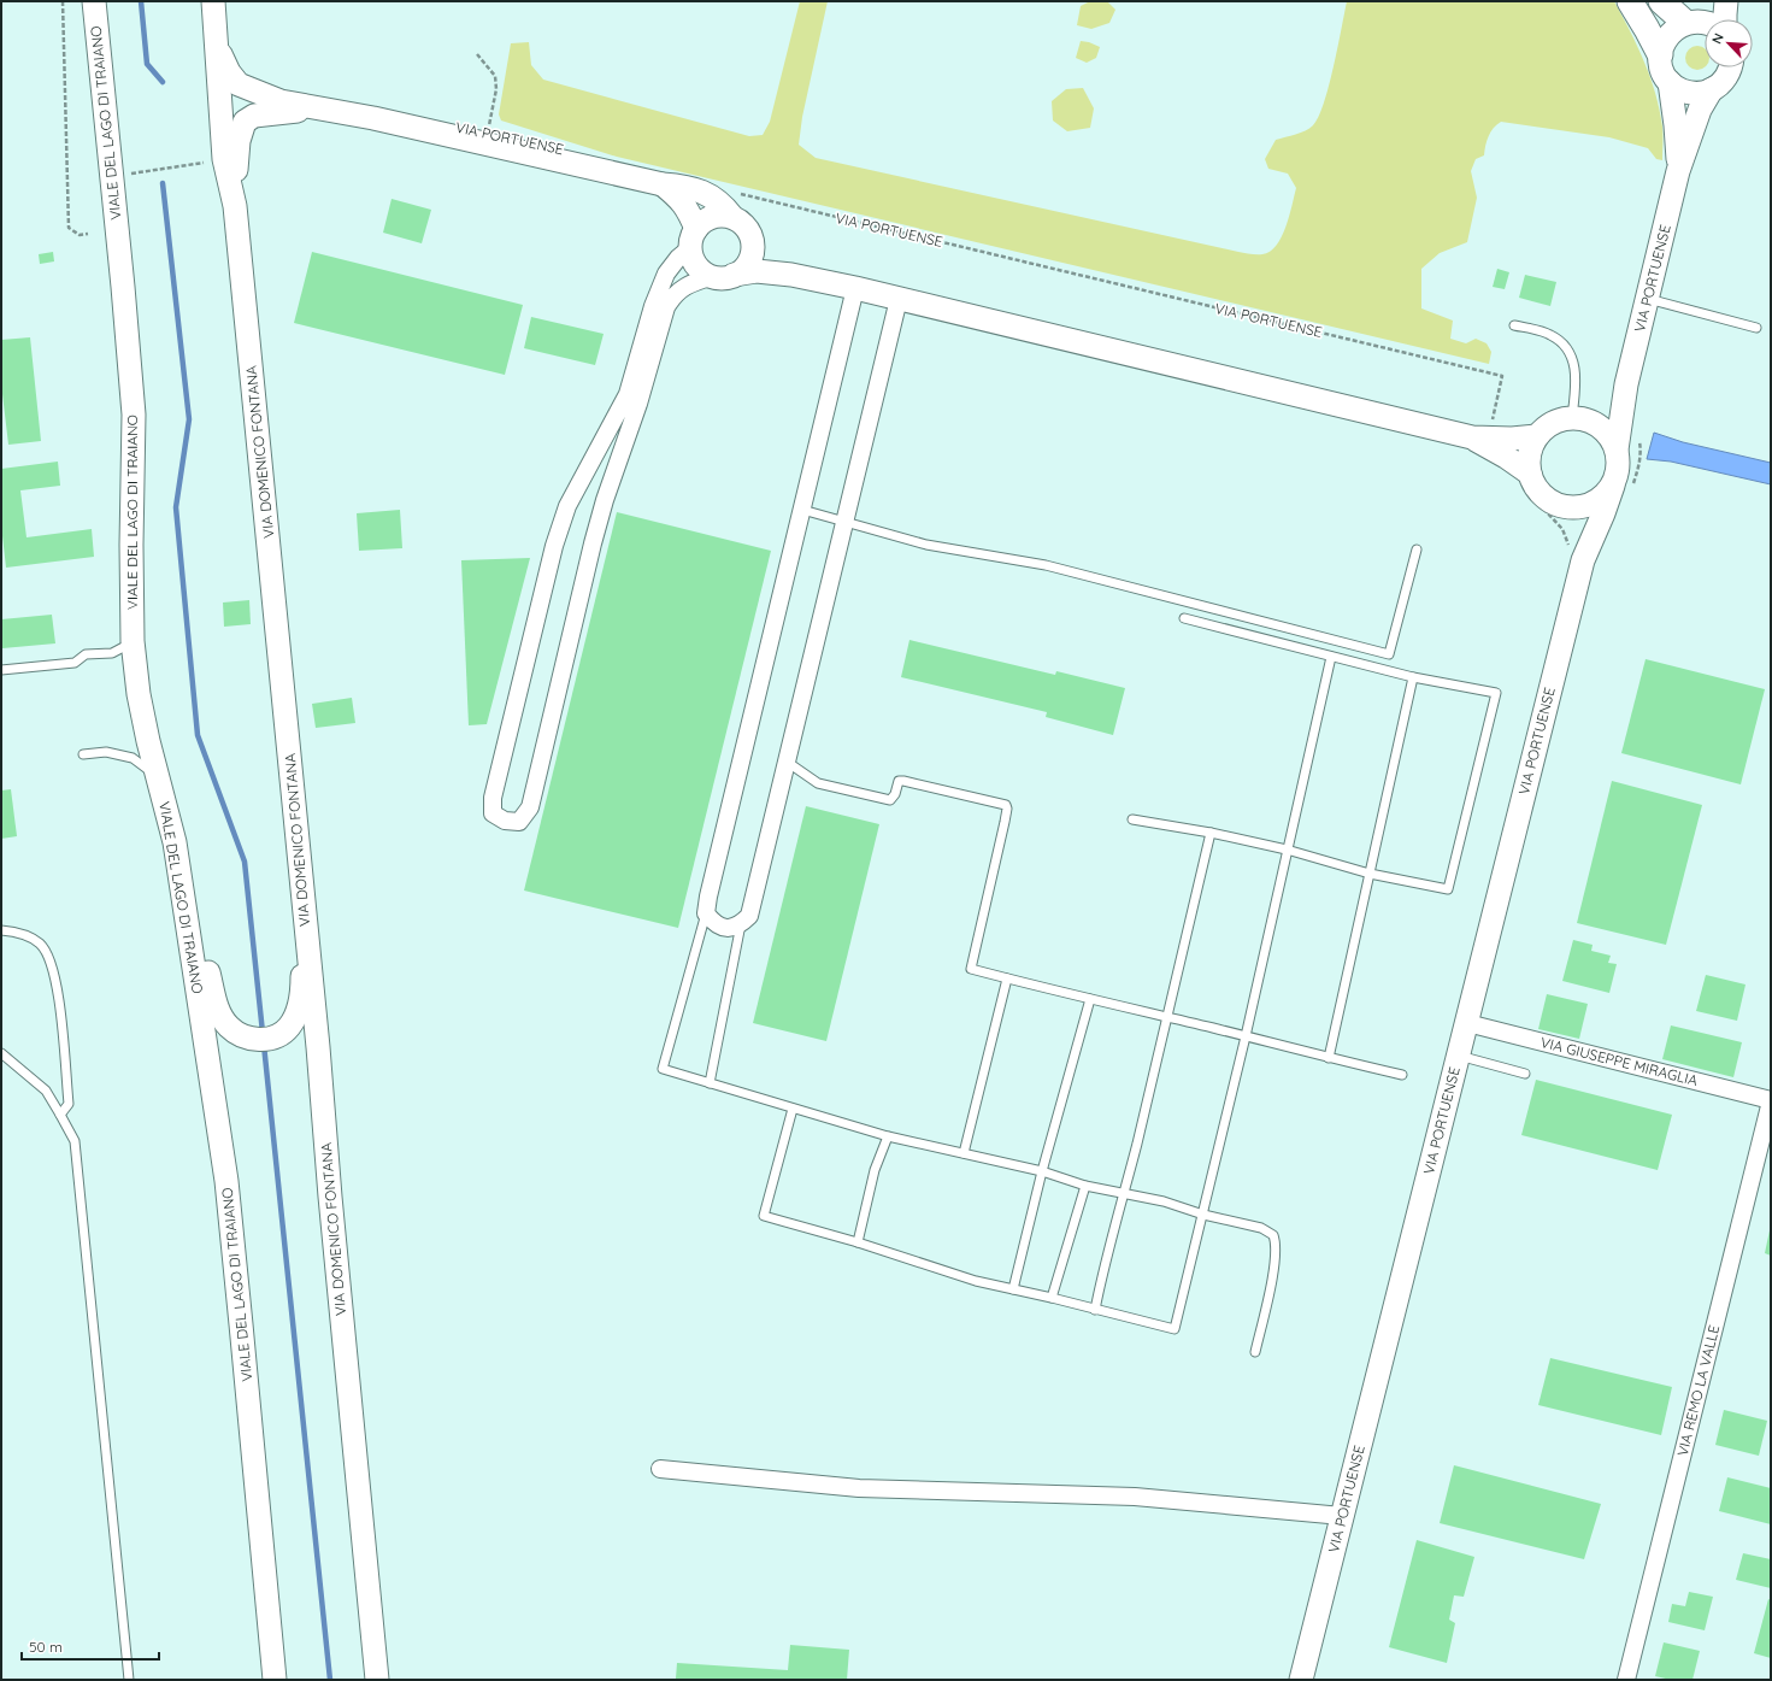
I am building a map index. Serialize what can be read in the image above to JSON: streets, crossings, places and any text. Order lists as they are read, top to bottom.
{
  "streets": {
    "street": [
      "VIALE DEL LAGO DI TRAIANO",
      "VIA PORTUENSE",
      "VIA DOMENICO FONTANA",
      "VIA GIUSEPPE MIRAGLIA",
      "VIA REMO LA VALLE"
    ]
  },
  "crossings": [
    ["VIA PORTUENSE", "VIA DOMENICO FONTANA"],
    ["VIA PORTUENSE", "VIA GIUSEPPE MIRAGLIA"],
    ["VIA GIUSEPPE MIRAGLIA", "VIA REMO LA VALLE"]
  ],
  "scale_bar": "50 m",
  "north": "top left"
}
